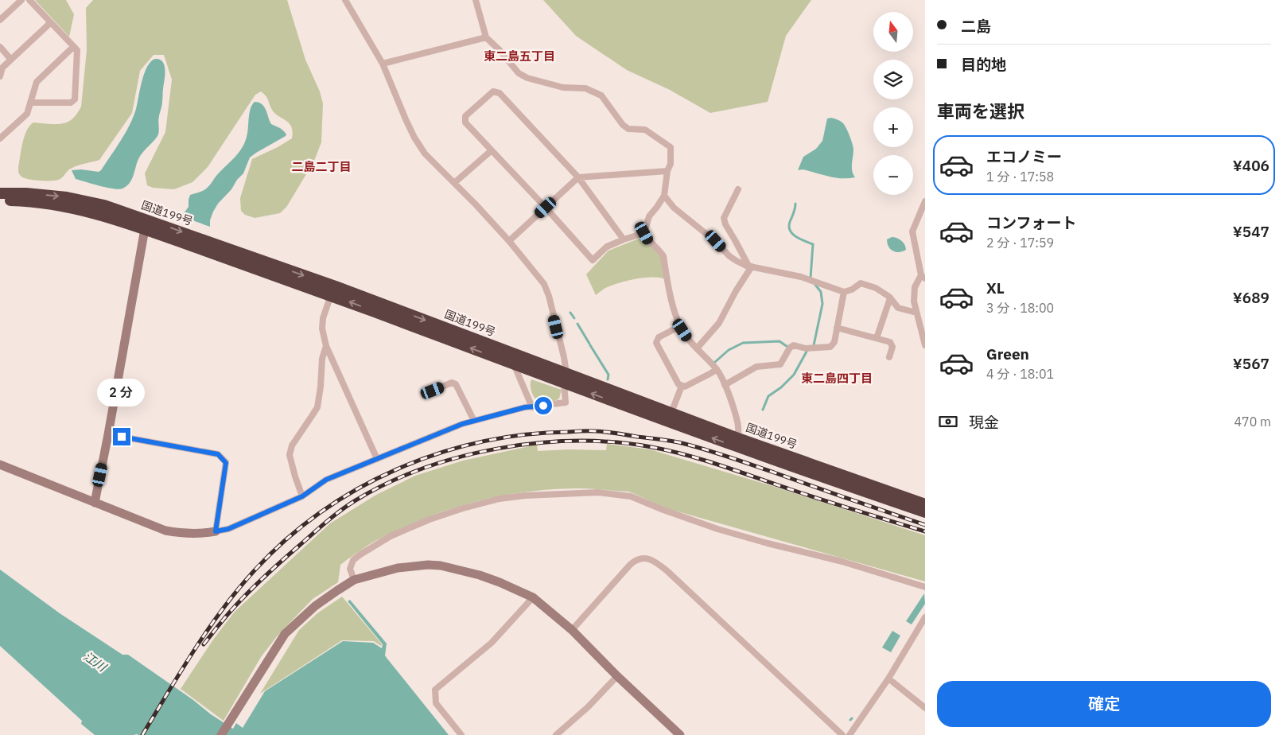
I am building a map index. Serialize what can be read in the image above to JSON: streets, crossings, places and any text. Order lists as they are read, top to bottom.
{
  "streets": {
    "highway": ["国道199号"]
  },
  "districts": ["東二島五丁目", "二島二丁目", "東二島四丁目"],
  "water": ["江川"],
  "north": "top",
  "page": {
    "banner": ["二島", "目的地"],
    "map_buttons": ["+", "−"],
    "heading": "車両を選択",
    "list": [
      {
        "name": "エコノミー",
        "note": "1 分 · 17:58",
        "value": "¥406"
      },
      {
        "name": "コンフォート",
        "note": "2 分 · 17:59",
        "value": "¥547"
      },
      {
        "name": "XL",
        "note": "3 分 · 18:00",
        "value": "¥689"
      },
      {
        "name": "Green",
        "note": "4 分 · 18:01",
        "value": "¥567"
      }
    ],
    "bubble": "2 分",
    "pay": ["現金", "470 m"],
    "buttons": "確定"
  }
}
